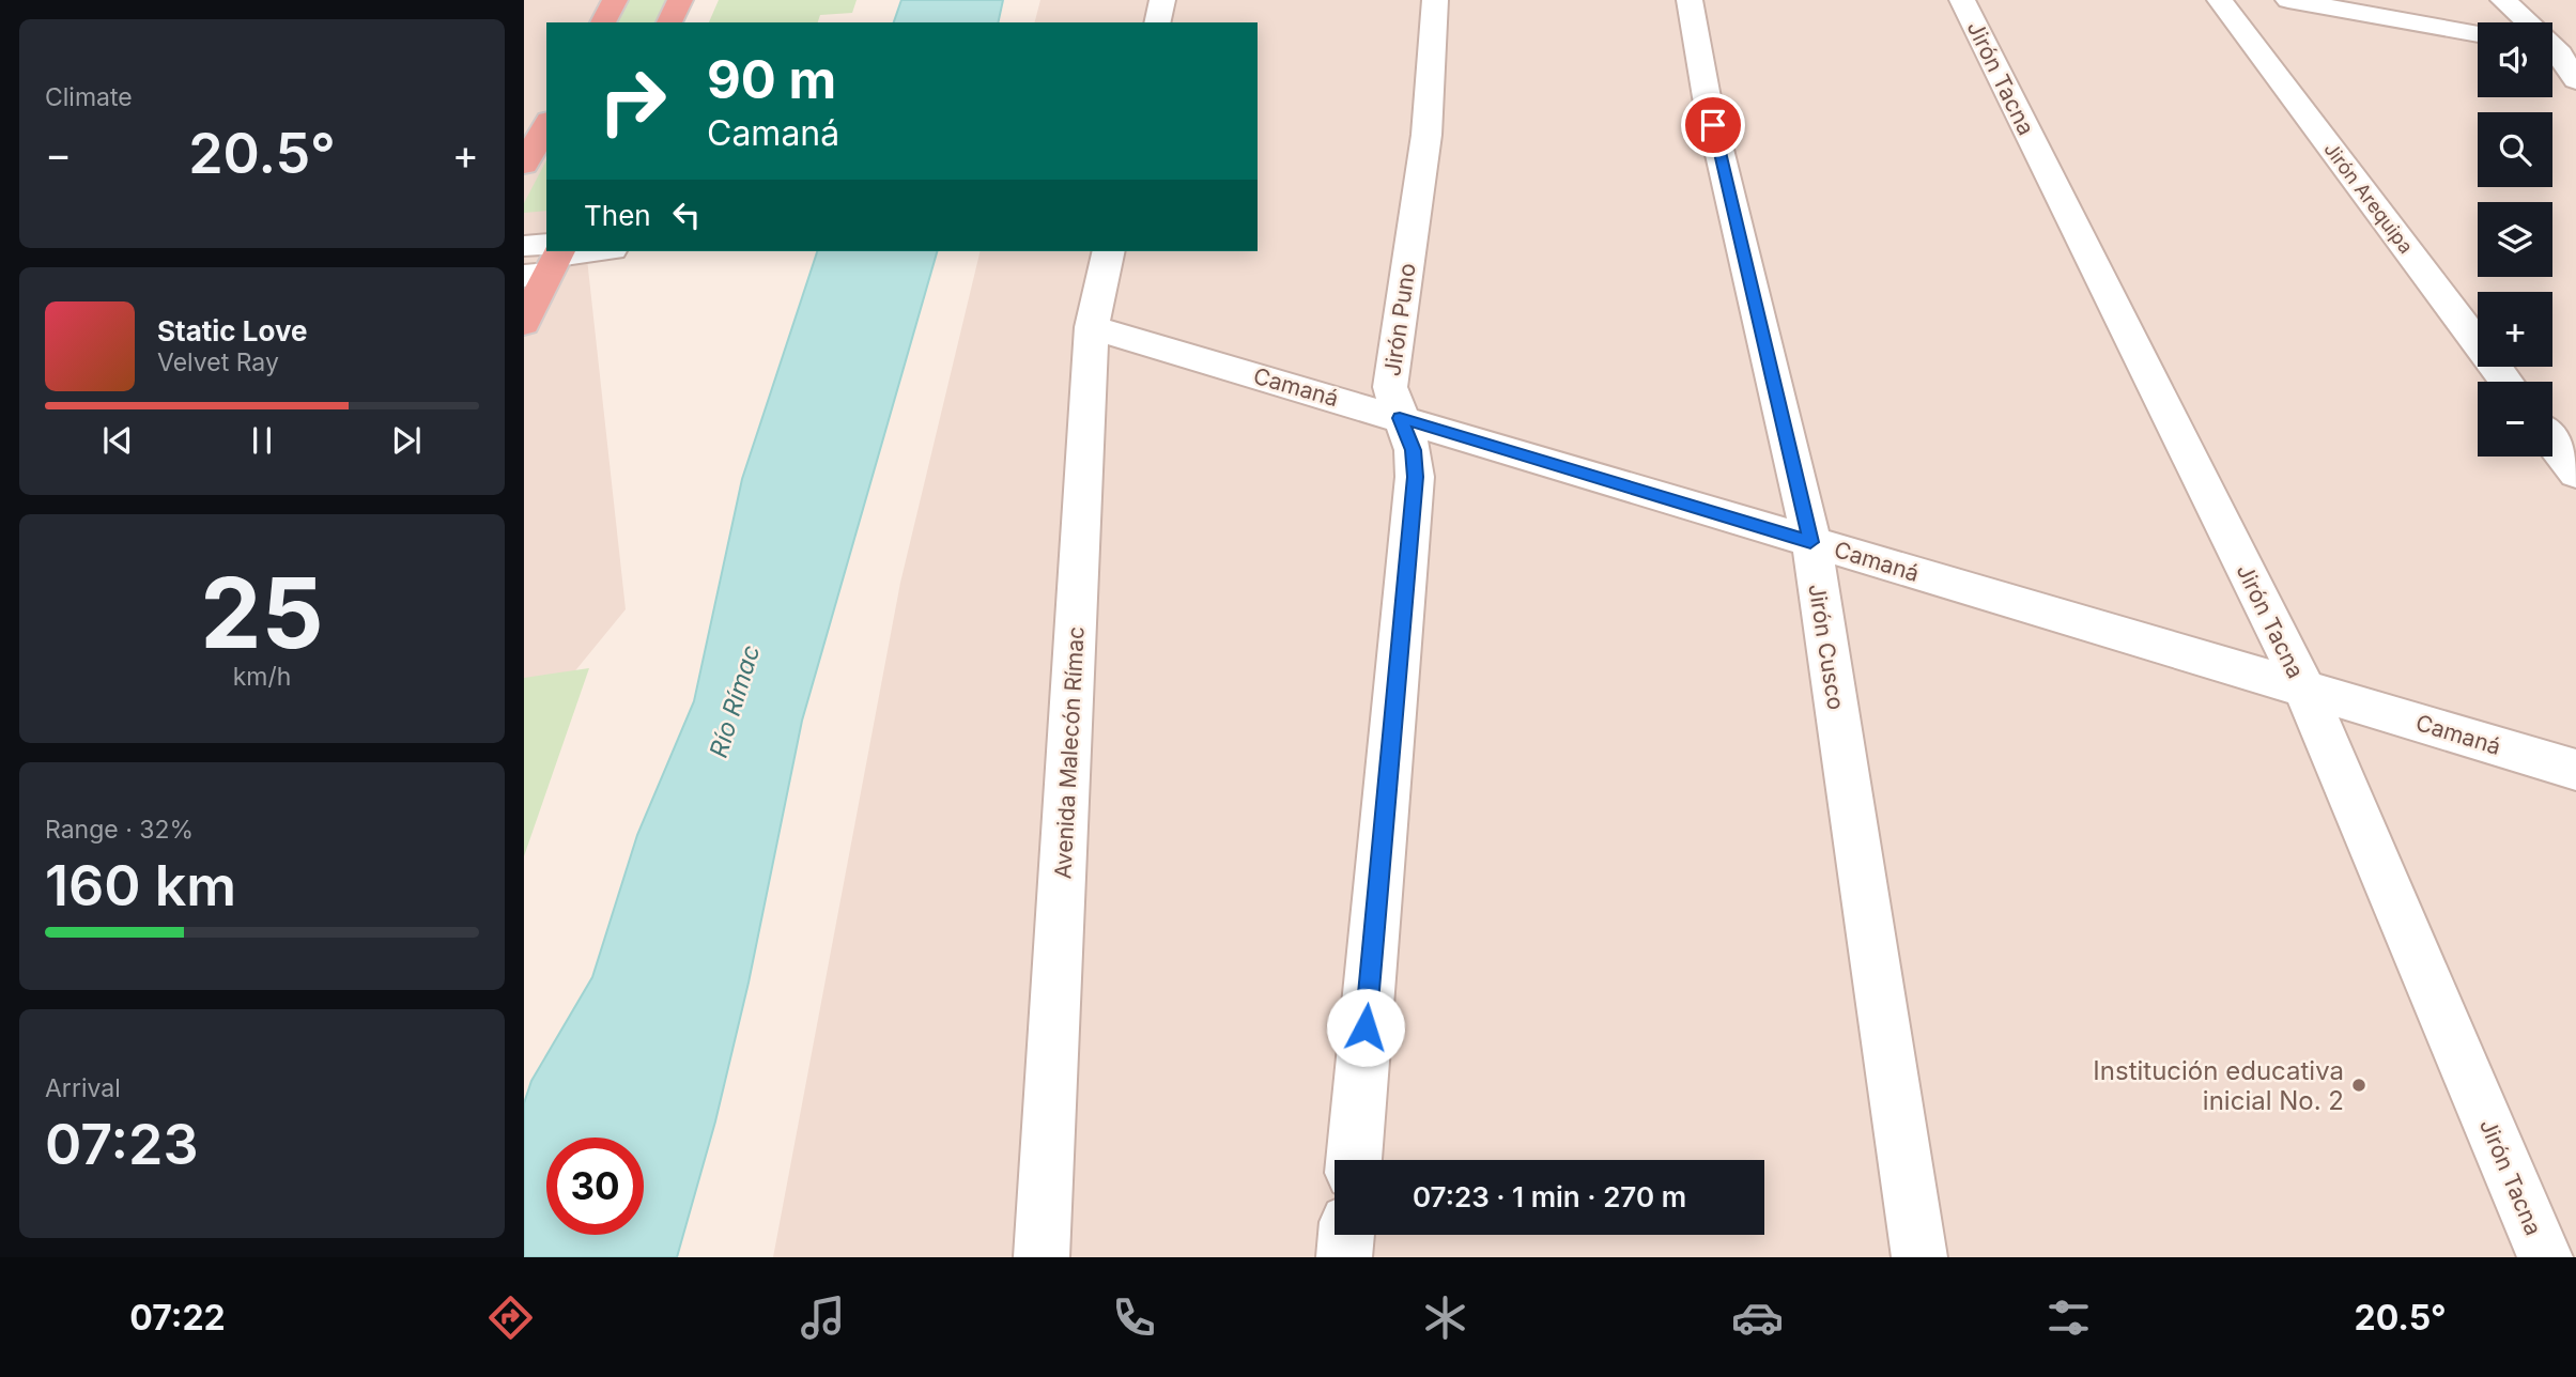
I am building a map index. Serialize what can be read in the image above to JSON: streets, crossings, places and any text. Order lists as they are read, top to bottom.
{
  "streets": {
    "street": [
      "Jirón Tacna",
      "Jirón Arequipa",
      "Jirón Puno",
      "Camaná",
      "Jirón Cusco",
      "Avenida Malecón Rímac"
    ]
  },
  "crossings": [
    ["Jirón Tacna", "Camaná"],
    ["Jirón Puno", "Camaná"],
    ["Camaná", "Jirón Cusco"],
    ["Camaná", "Avenida Malecón Rímac"]
  ],
  "water": ["Río Rímac"],
  "places": ["Institución educativa inicial No. 2"],
  "page": {
    "tile": [
      "Climate",
      ["25", "km/h"],
      ["Range · 32%", "160 km"],
      ["Arrival", "07:23"]
    ],
    "map_buttons": ["+", "−"],
    "turn": ["90 m", "Camaná"],
    "heat": ["−", "20.5°", "+"],
    "then": "Then",
    "song": ["Static Love", "Velvet Ray"],
    "limit": "30",
    "trip": "07:23 · 1 min · 270 m",
    "tabs": ["07:22", "20.5°"]
  }
}
